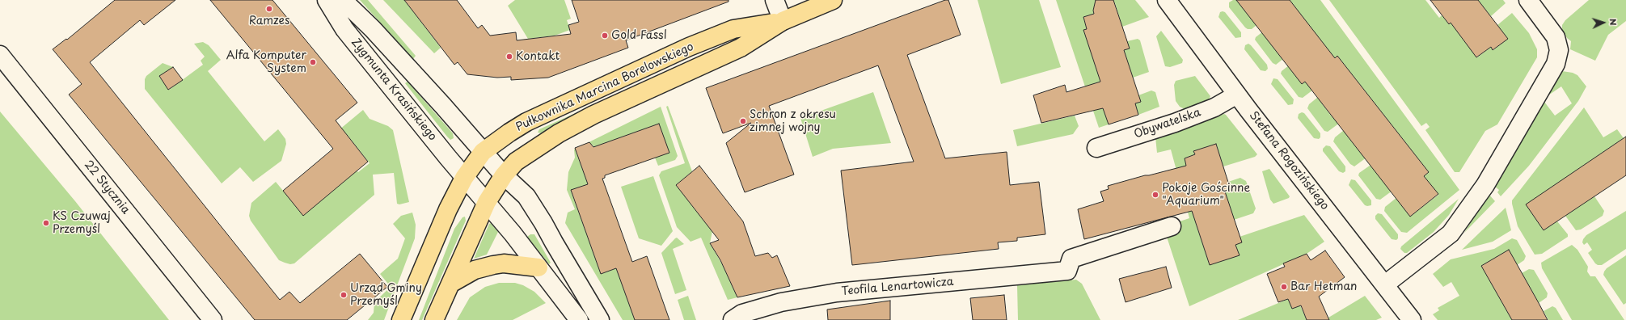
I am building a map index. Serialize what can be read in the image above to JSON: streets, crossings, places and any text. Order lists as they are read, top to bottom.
{
  "streets": {
    "main road": ["Pułkownika Marcina Borelowskiego"],
    "street": [
      "Zygmunta Krasińskiego",
      "Obywatelska",
      "Stefana Rogozińskiego",
      "22 Stycznia",
      "Teofila Lenartowicza"
    ]
  },
  "crossings": [
    ["Pułkownika Marcina Borelowskiego", "Zygmunta Krasińskiego"],
    ["Obywatelska", "Stefana Rogozińskiego"]
  ],
  "places": [
    "Ramzes",
    "Gold Fassl",
    "Kontakt",
    "Alfa Komputer System",
    "Schron z okresu zimnej wojny",
    "Pokoje Gościnne \"Aquarium\"",
    "KS Czuwaj Przemyśl",
    "Bar Hetman",
    "Urząd Gminy Przemyśl"
  ],
  "north": "right"
}
